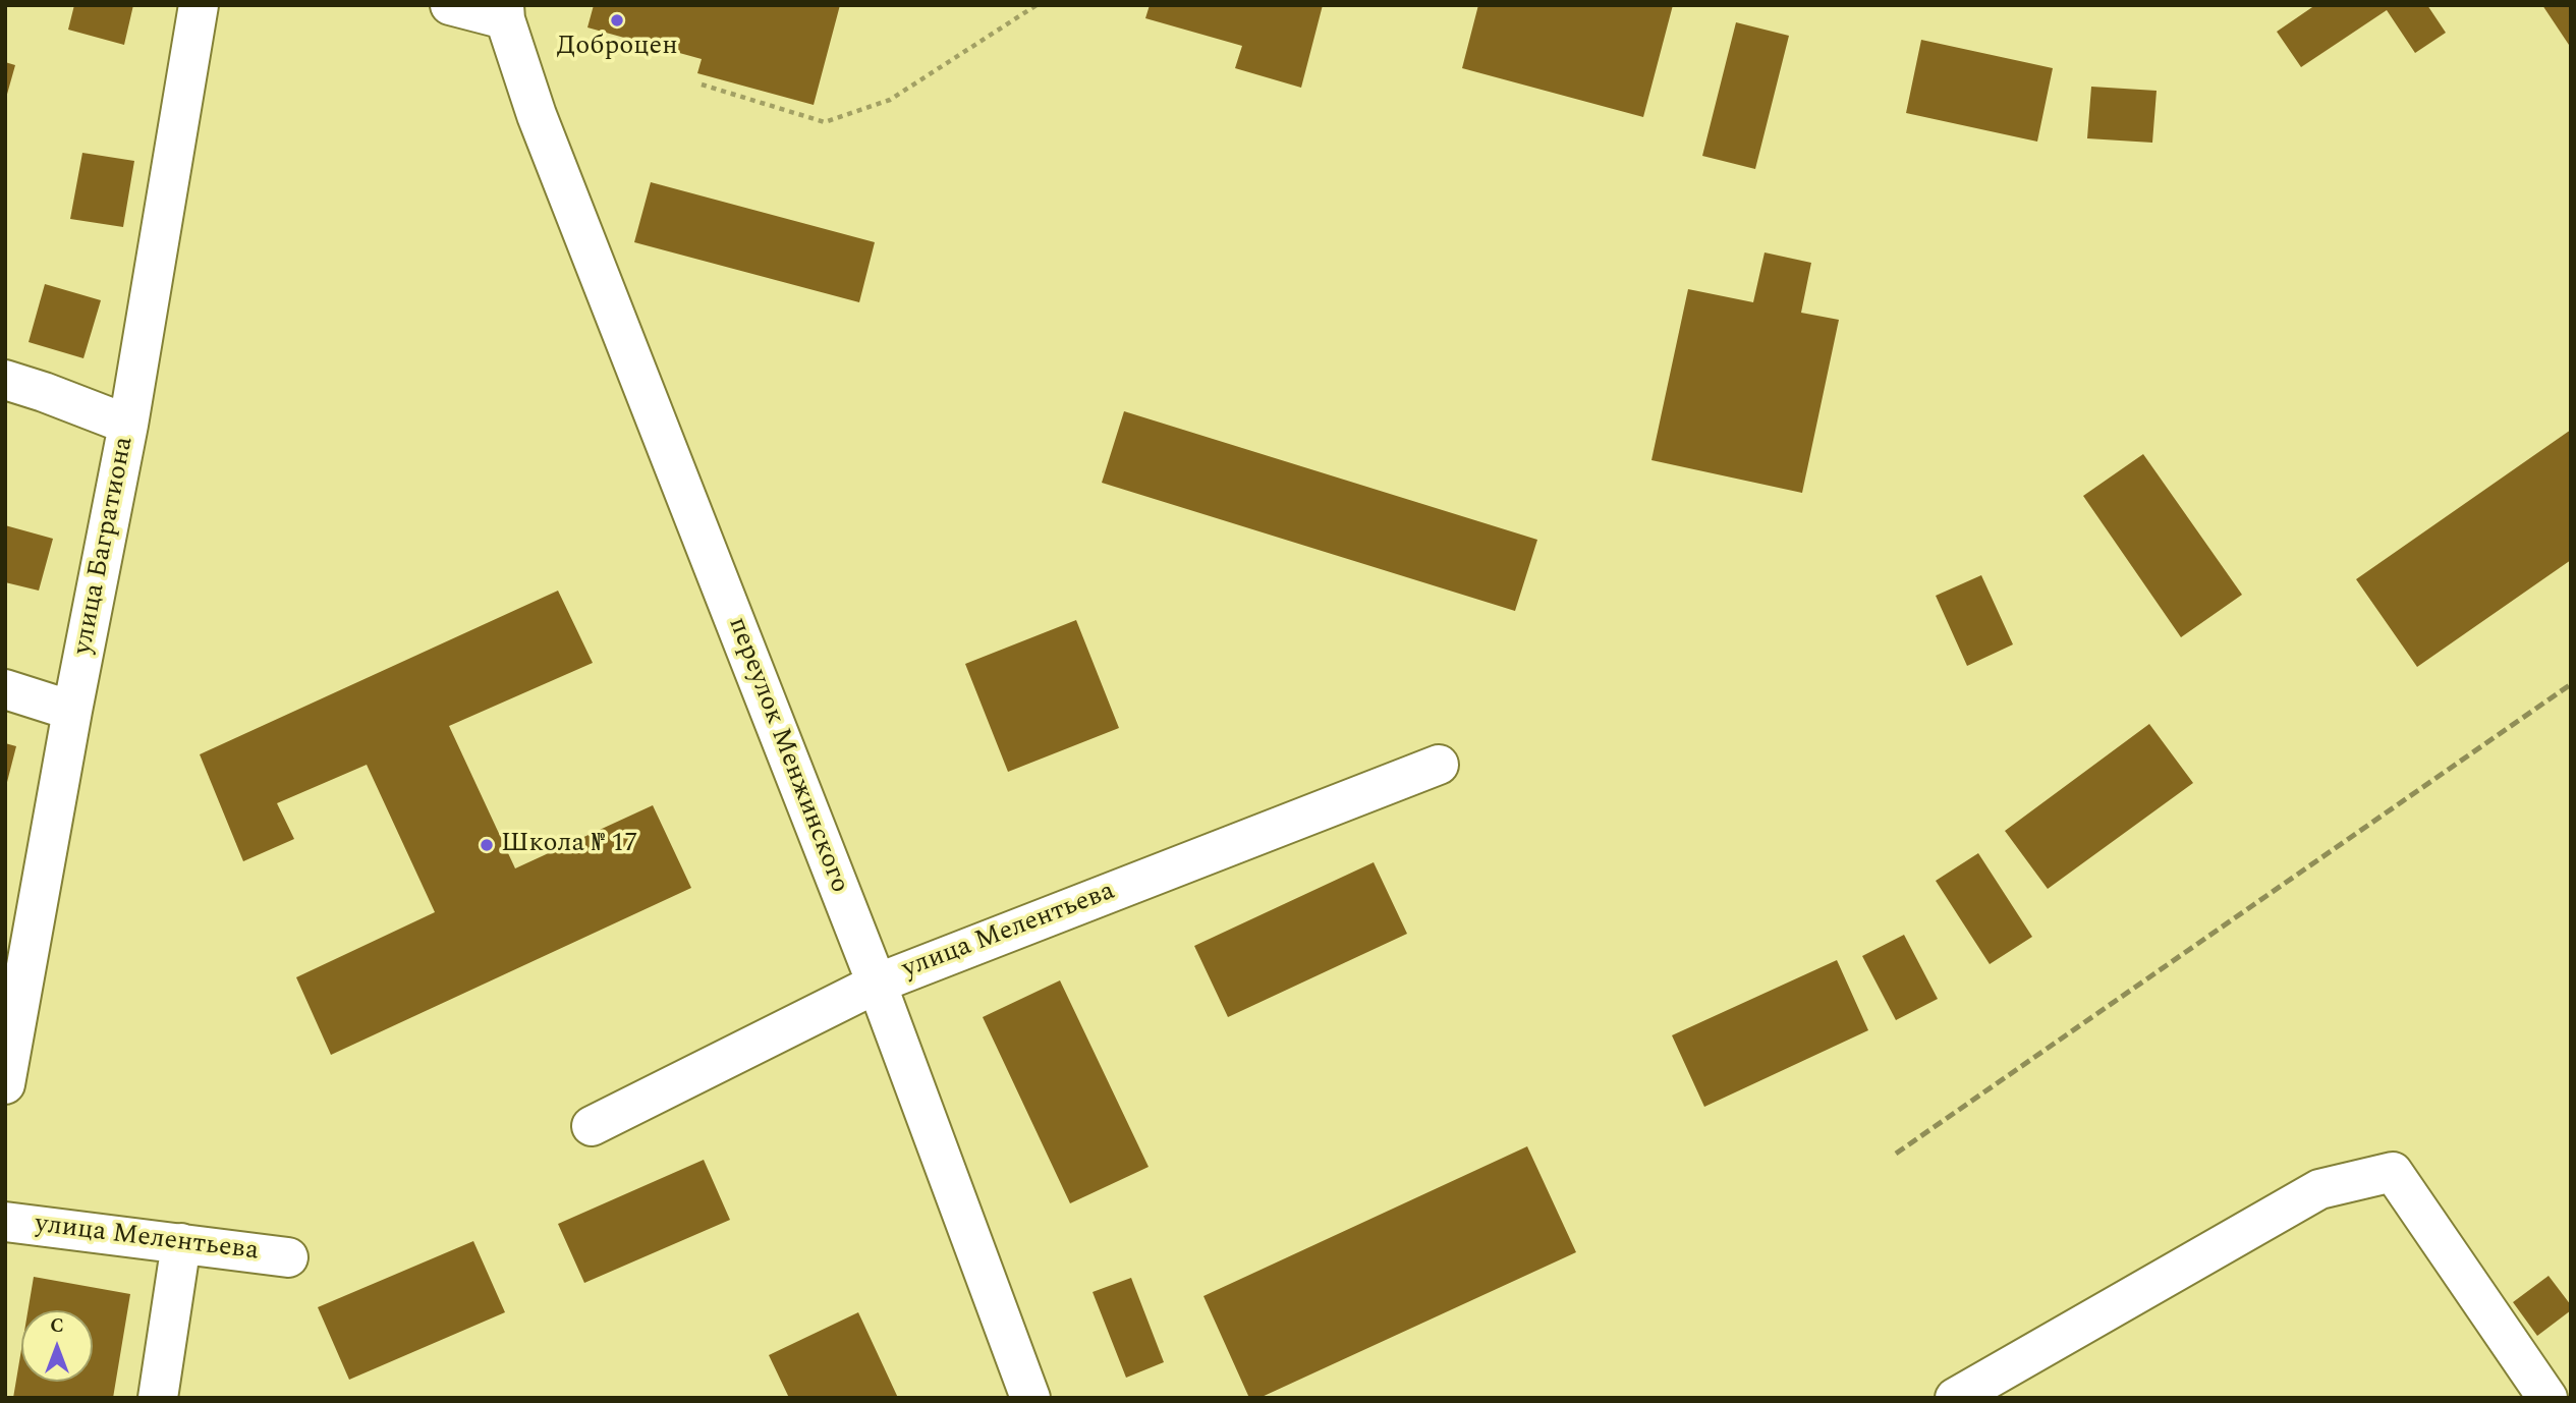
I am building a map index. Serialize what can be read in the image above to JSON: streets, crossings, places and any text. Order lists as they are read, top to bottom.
{
  "streets": {
    "street": ["улица Багратиона", "переулок Менжинского", "улица Мелентьева"]
  },
  "crossings": [
    ["переулок Менжинского", "улица Мелентьева"]
  ],
  "places": ["Доброцен", "Школа № 17"],
  "north": "top"
}
